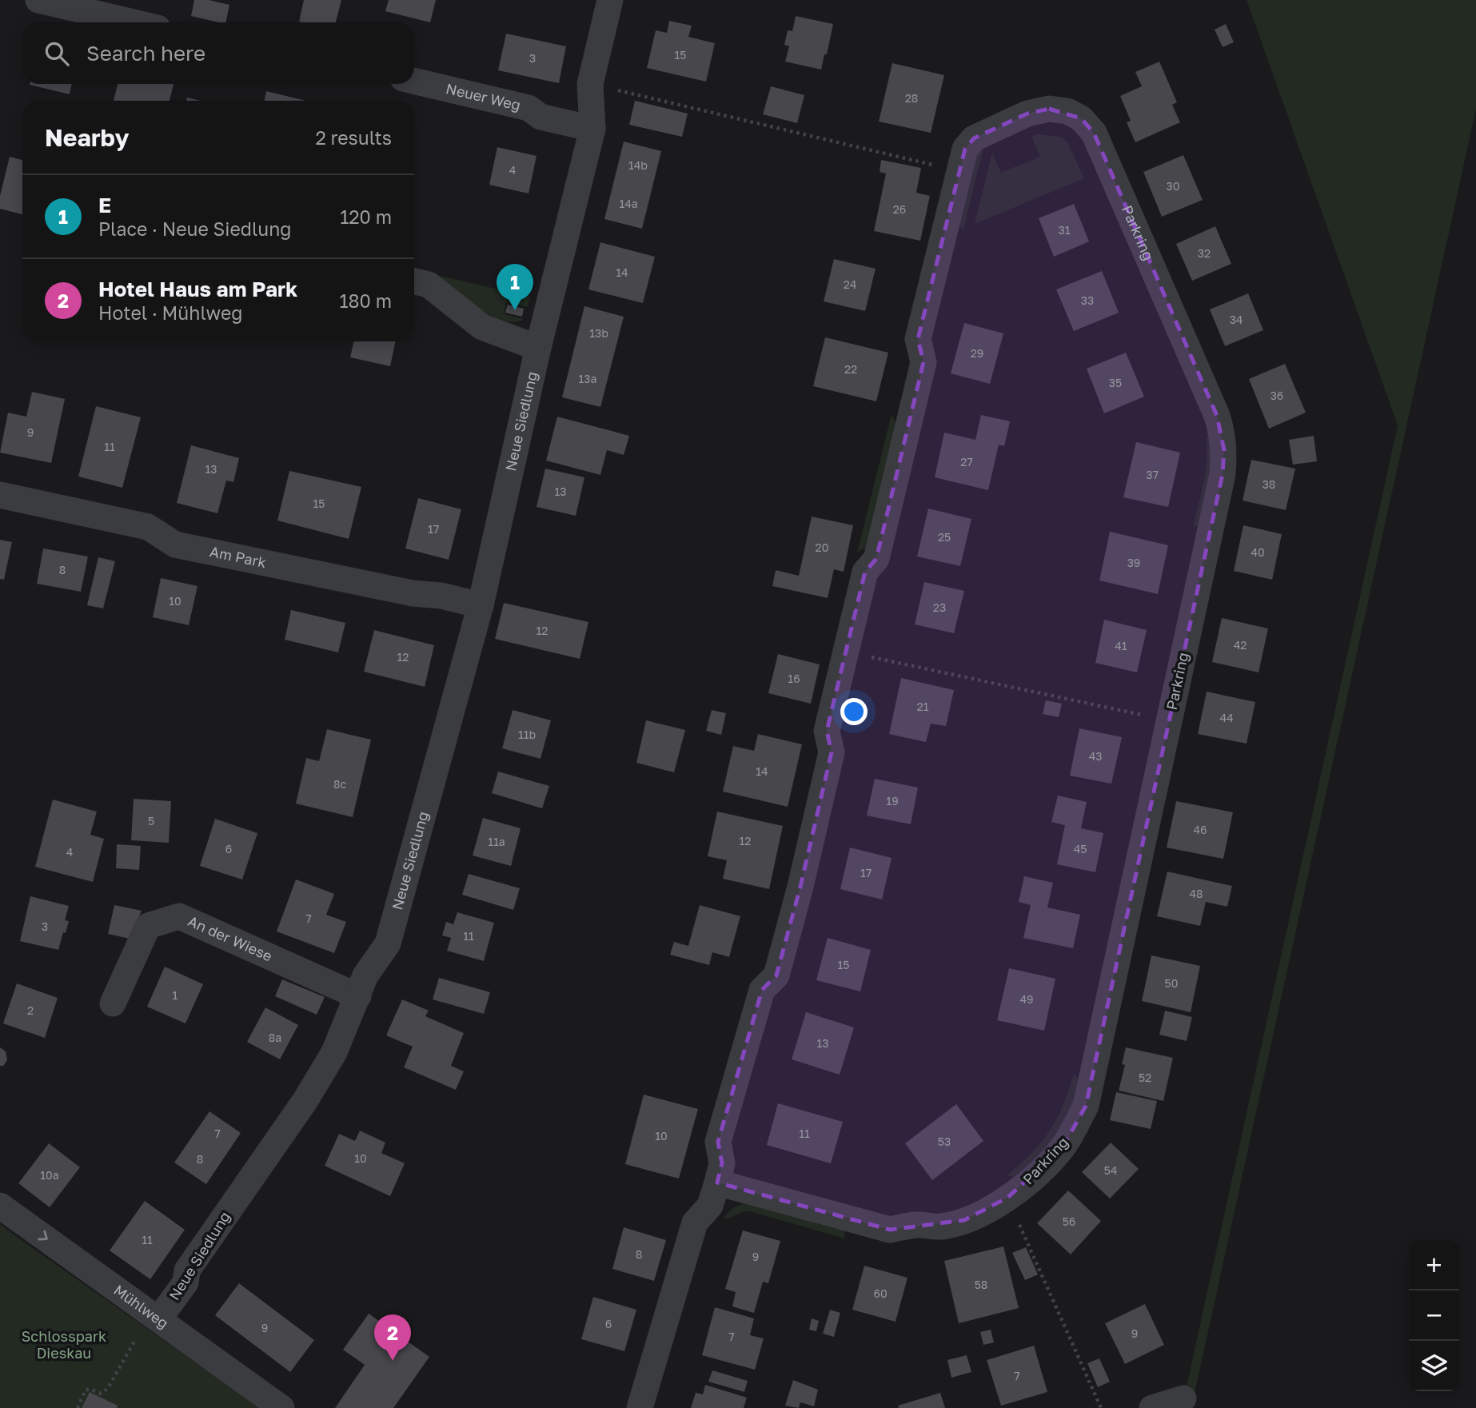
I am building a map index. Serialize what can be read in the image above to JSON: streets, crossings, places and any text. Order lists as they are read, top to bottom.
{
  "streets": {
    "street": [
      "Neuer Weg",
      "Parkring",
      "Neue Siedlung",
      "Am Park",
      "An der Wiese",
      "Mühlweg"
    ]
  },
  "crossings": [
    ["Neuer Weg", "Neue Siedlung"],
    ["Neue Siedlung", "Am Park"],
    ["Neue Siedlung", "An der Wiese"],
    ["Neue Siedlung", "Mühlweg"]
  ],
  "one_way": ["Mühlweg"],
  "parks": ["Schlosspark Dieskau"],
  "house_numbers": [
    "15",
    "3",
    "28",
    "14b",
    "4",
    "30",
    "14a",
    "26",
    "31",
    "32",
    "14",
    "24",
    "33",
    "34",
    "13b",
    "29",
    "22",
    "13a",
    "35",
    "36",
    "9",
    "11",
    "27",
    "13",
    "37",
    "38",
    "13",
    "15",
    "17",
    "25",
    "20",
    "40",
    "39",
    "8",
    "10",
    "23",
    "12",
    "42",
    "41",
    "12",
    "16",
    "21",
    "44",
    "11b",
    "43",
    "14",
    "8c",
    "19",
    "5",
    "46",
    "12",
    "11a",
    "6",
    "45",
    "4",
    "17",
    "48",
    "7",
    "3",
    "11",
    "15",
    "50",
    "1",
    "49",
    "2",
    "8a",
    "13",
    "52",
    "7",
    "11",
    "10",
    "53",
    "10",
    "8",
    "54",
    "10a",
    "56",
    "11",
    "8",
    "9",
    "58",
    "60",
    "6",
    "9",
    "9",
    "7",
    "7"
  ],
  "page": {
    "search": "Search here",
    "heading": ["Nearby", "2 results"],
    "list": [
      {
        "mark": "1",
        "name": "E",
        "note": "Place · Neue Siedlung",
        "value": "120 m"
      },
      {
        "mark": "2",
        "name": "Hotel Haus am Park",
        "note": "Hotel · Mühlweg",
        "value": "180 m"
      }
    ],
    "pins": ["1", "2"],
    "map_buttons": ["+", "−"]
  }
}
